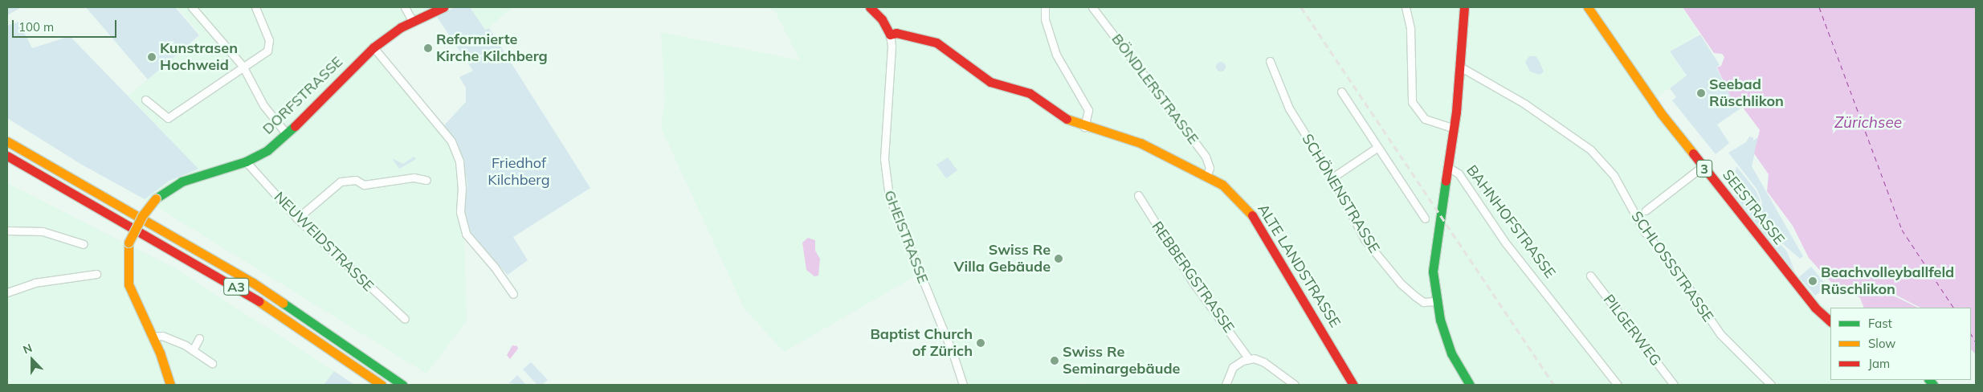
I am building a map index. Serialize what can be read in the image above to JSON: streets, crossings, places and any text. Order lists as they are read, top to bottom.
{
  "streets": {
    "main road": [
      "DORFSTRASSE",
      "3",
      "SEESTRASSE",
      "BAHNHOFSTRASSE",
      "ALTE LANDSTRASSE",
      "A3"
    ],
    "street": [
      "BÖNDLERSTRASSE",
      "SCHÖNENSTRASSE",
      "GHEISTRASSE",
      "NEUWEIDSTRASSE",
      "SCHLOSSSTRASSE",
      "REBBERGSTRASSE",
      "PILGERWEG"
    ]
  },
  "crossings": [
    ["BÖNDLERSTRASSE", "ALTE LANDSTRASSE"],
    ["DORFSTRASSE", "NEUWEIDSTRASSE"],
    ["BAHNHOFSTRASSE", "SCHLOSSSTRASSE"],
    ["GHEISTRASSE", "ALTE LANDSTRASSE"]
  ],
  "water": ["Zürichsee"],
  "parks": ["Friedhof Kilchberg"],
  "places": [
    "Reformierte Kirche Kilchberg",
    "Kunstrasen Hochweid",
    "Seebad Rüschlikon",
    "Swiss Re Villa Gebäude",
    "Beachvolleyballfeld Rüschlikon",
    "Baptist Church of Zürich",
    "Swiss Re Seminargebäude"
  ],
  "legend": ["Fast", "Slow", "Jam"],
  "scale_bar": "100 m",
  "north": "top"
}
